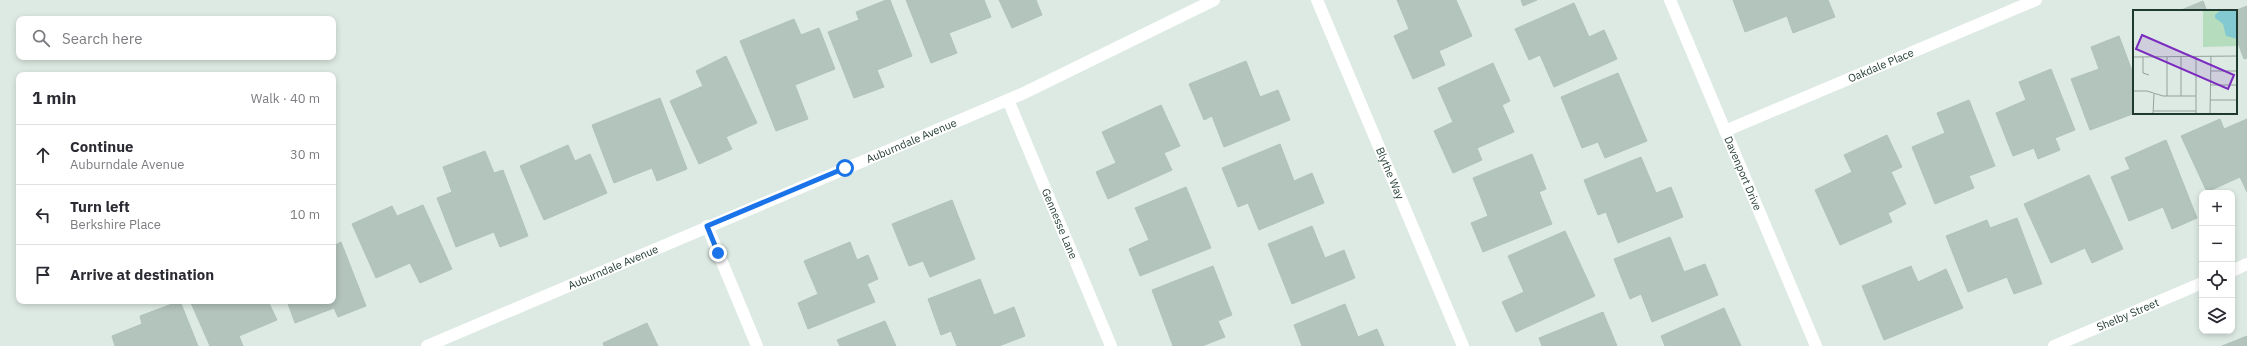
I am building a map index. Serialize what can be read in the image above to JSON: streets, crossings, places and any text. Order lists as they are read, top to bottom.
{
  "streets": {
    "street": [
      "Oakdale Place",
      "Auburndale Avenue",
      "Blythe Way",
      "Davenport Drive",
      "Gennesse Lane",
      "Shelby Street"
    ]
  },
  "crossings": [
    ["Oakdale Place", "Davenport Drive"],
    ["Auburndale Avenue", "Gennesse Lane"]
  ],
  "page": {
    "search": "Search here",
    "heading": ["1 min", "Walk · 40 m"],
    "list": [
      ["Continue", "Auburndale Avenue", "30 m"],
      ["Turn left", "Berkshire Place", "10 m"],
      "Arrive at destination"
    ],
    "map_buttons": ["+", "−"]
  }
}
